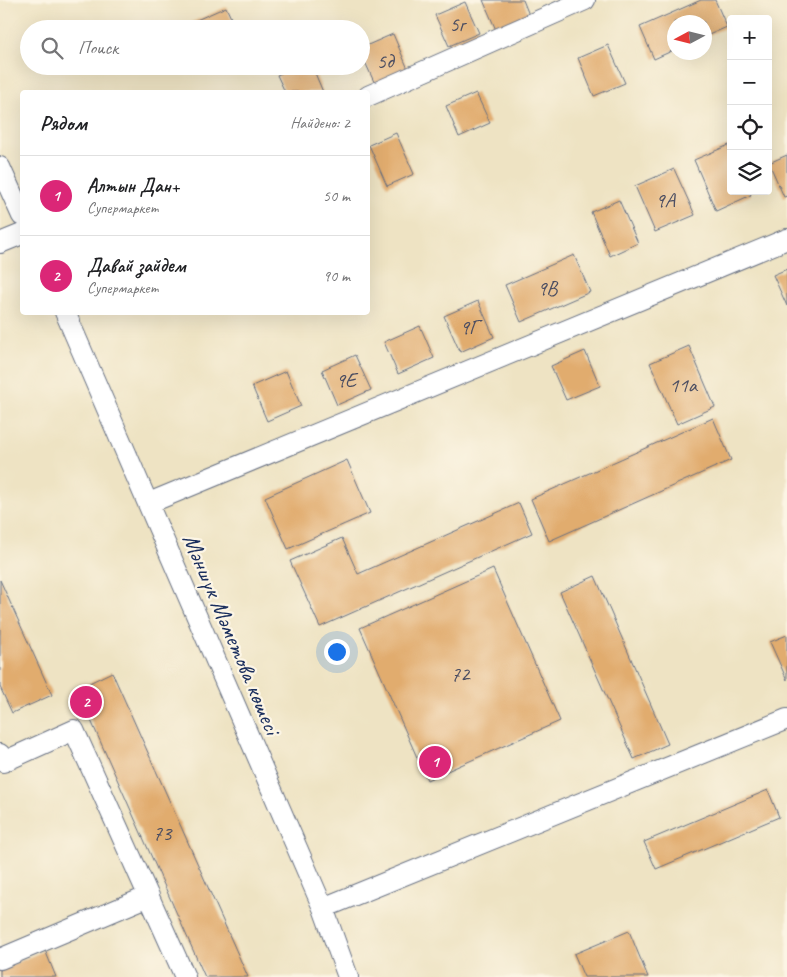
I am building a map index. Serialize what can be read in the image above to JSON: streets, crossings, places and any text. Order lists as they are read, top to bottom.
{
  "streets": {
    "street": ["Мәншүк Мәметова көшесі"]
  },
  "house_numbers": [
    "5г",
    "5д",
    "9А",
    "9В",
    "9Г",
    "9Е",
    "11а",
    "72",
    "73"
  ],
  "north": "left",
  "page": {
    "map_buttons": ["+", "−"],
    "search": "Поиск",
    "heading": ["Рядом", "Найдено: 2"],
    "list": [
      {
        "mark": "1",
        "name": "Алтын Дан+",
        "note": "Супермаркет",
        "value": "50 m"
      },
      {
        "mark": "2",
        "name": "Давай зайдем",
        "note": "Супермаркет",
        "value": "90 m"
      }
    ],
    "pins": ["2", "1"]
  }
}
